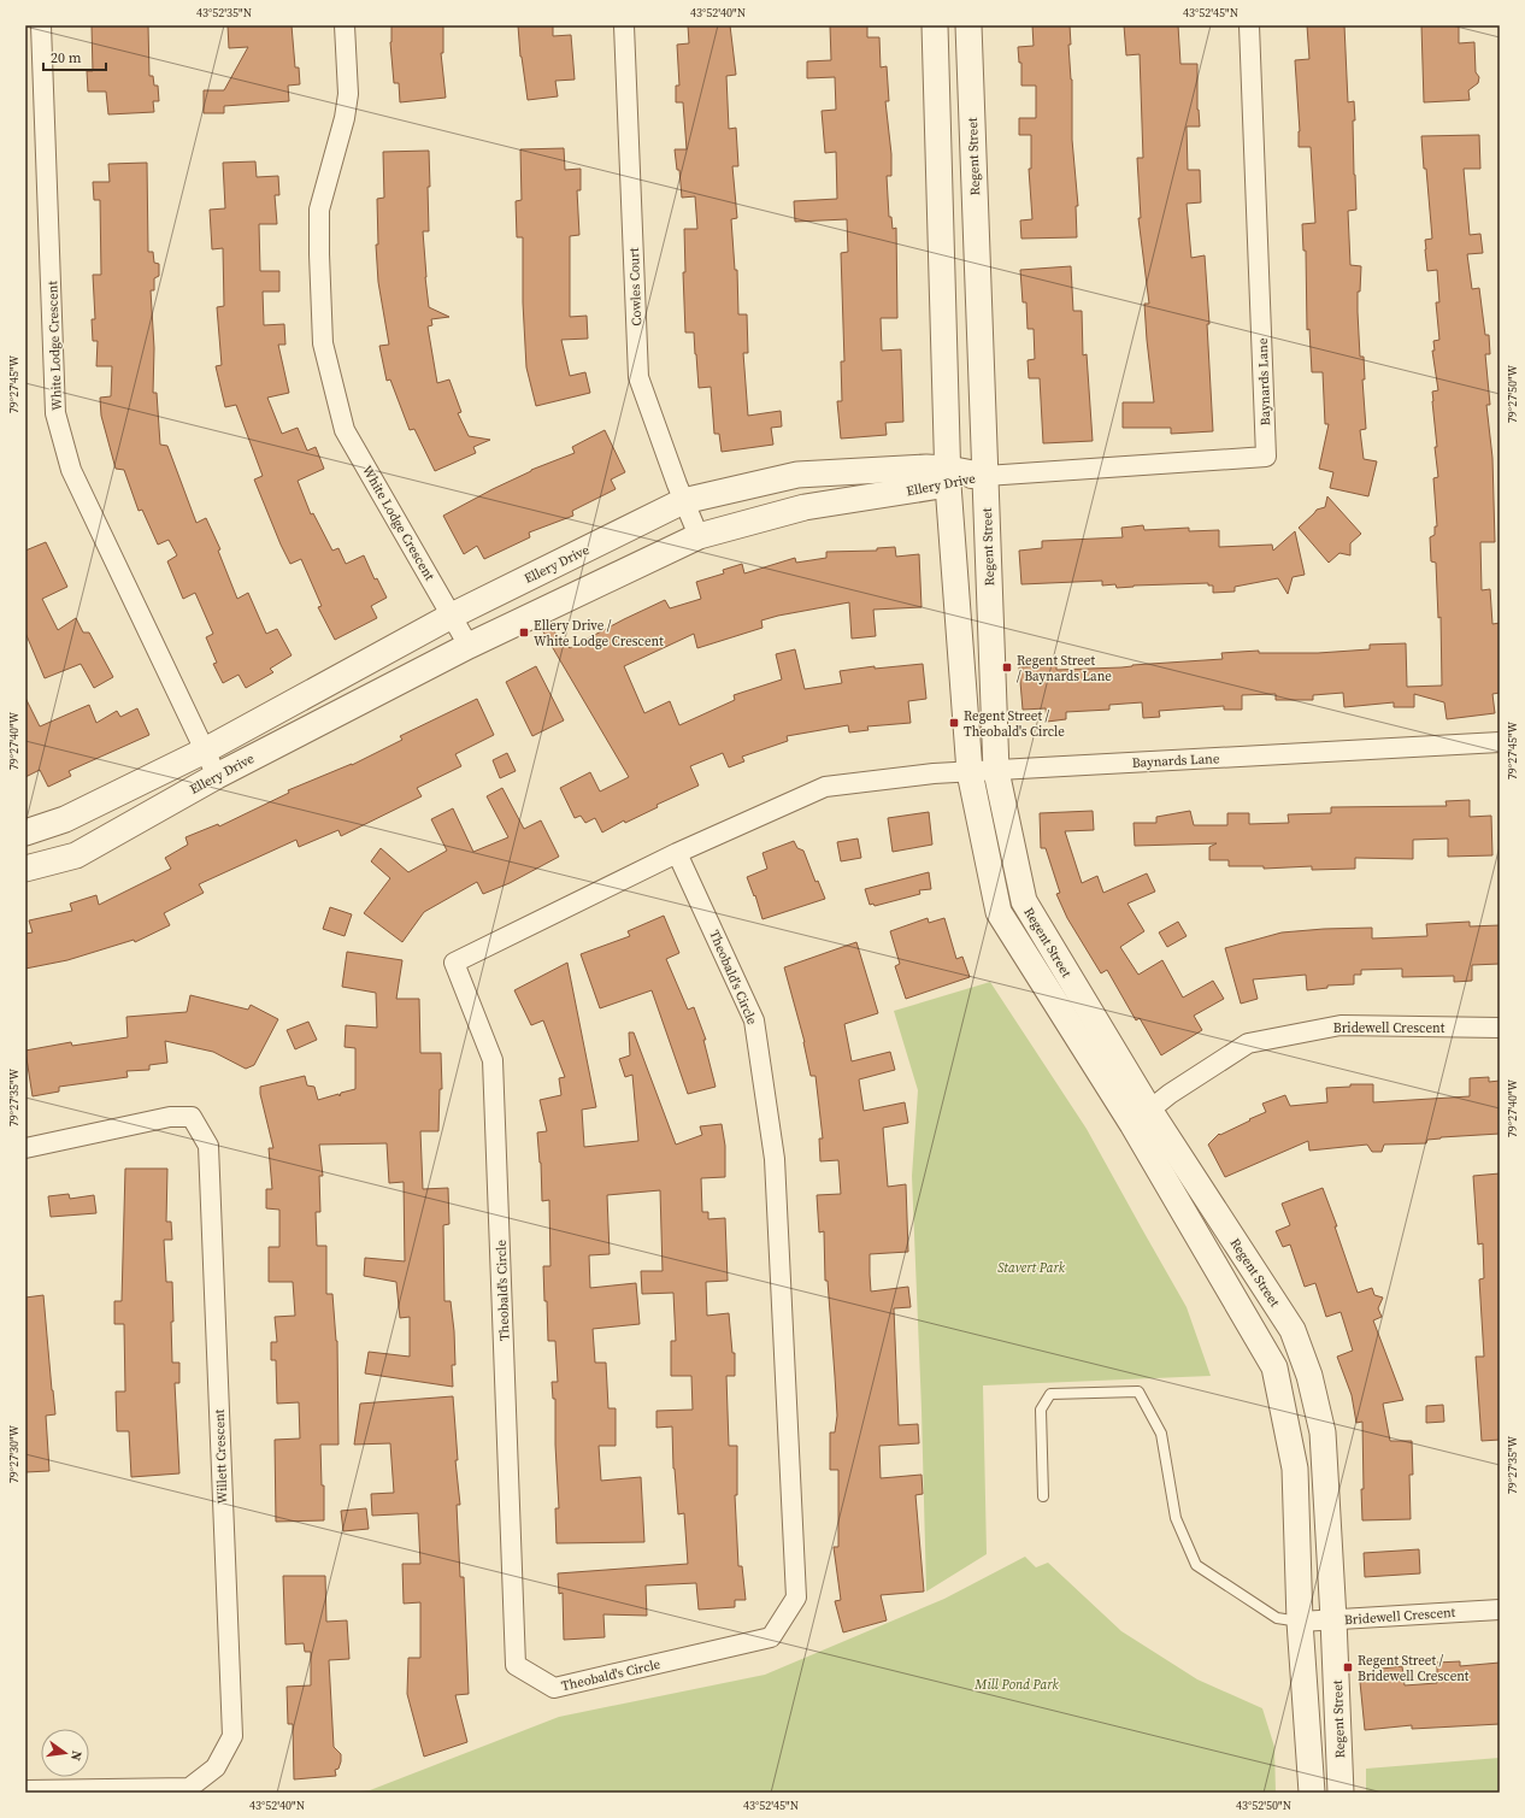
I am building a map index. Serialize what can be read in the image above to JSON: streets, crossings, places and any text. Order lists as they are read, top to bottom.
{
  "streets": {
    "street": [
      "Regent Street",
      "Cowles Court",
      "White Lodge Crescent",
      "Baynards Lane",
      "Ellery Drive",
      "Theobald's Circle",
      "Bridewell Crescent",
      "Willett Crescent"
    ]
  },
  "crossings": [
    ["Regent Street", "Baynards Lane"],
    ["Regent Street", "Ellery Drive"],
    ["Regent Street", "Theobald's Circle"],
    ["Regent Street", "Bridewell Crescent"],
    ["Cowles Court", "Ellery Drive"],
    ["White Lodge Crescent", "Ellery Drive"],
    ["Baynards Lane", "Ellery Drive"],
    ["Baynards Lane", "Theobald's Circle"]
  ],
  "parks": ["Stavert Park", "Mill Pond Park"],
  "places": {
    "transit": [
      "Ellery Drive / White Lodge Crescent",
      "Regent Street / Baynards Lane",
      "Regent Street / Theobald's Circle",
      "Regent Street / Bridewell Crescent"
    ]
  },
  "scale_bar": "20 m",
  "north": "right",
  "coordinates": [
    "43°52'35\"N",
    "43°52'40\"N",
    "43°52'45\"N",
    "79°27'45\"W",
    "79°27'50\"W",
    "79°27'40\"W",
    "79°27'35\"W",
    "79°27'30\"W",
    "43°52'50\"N"
  ]
}
